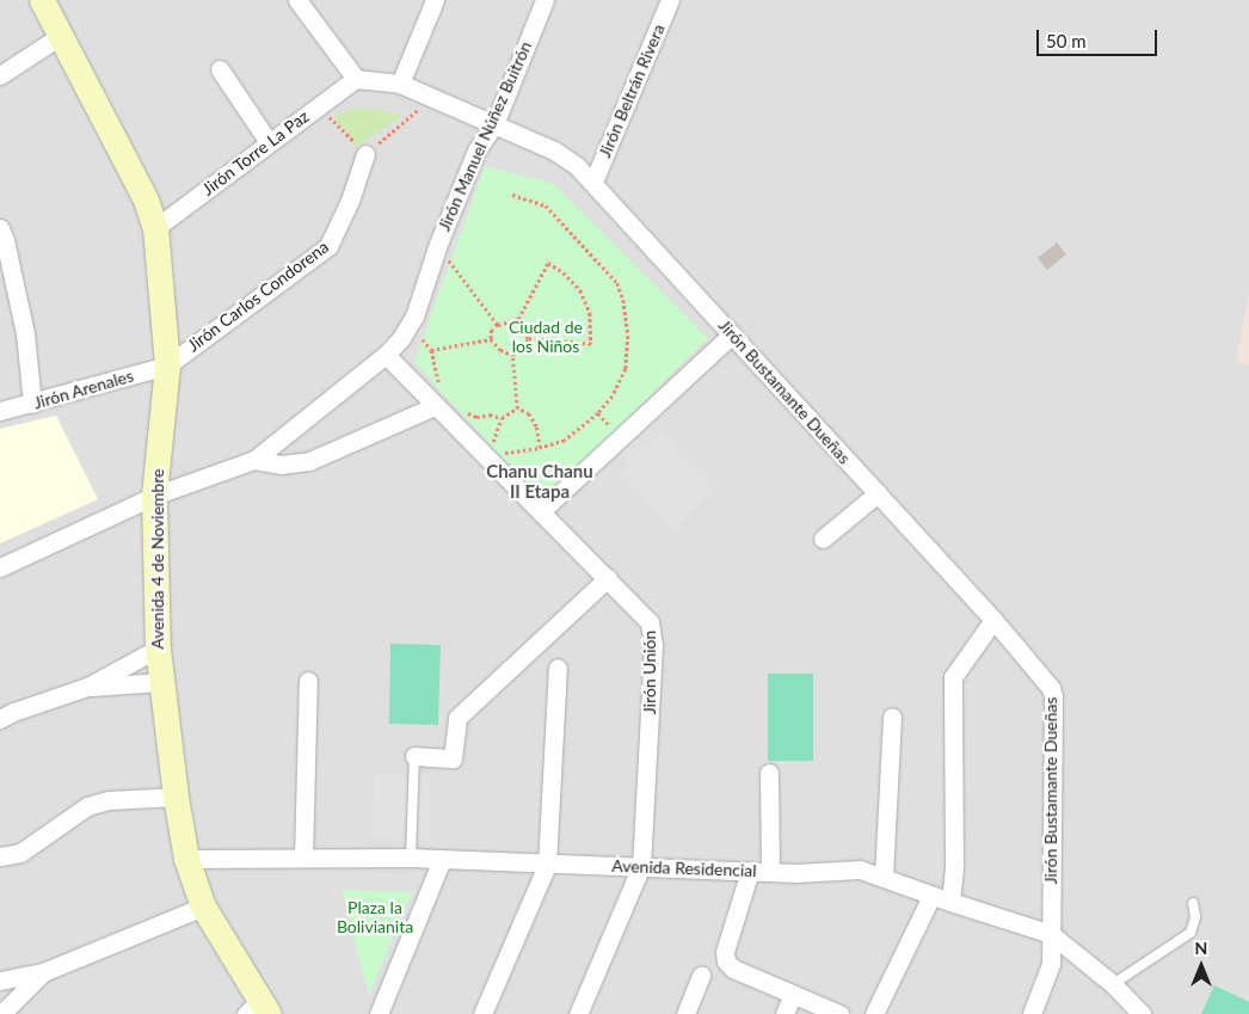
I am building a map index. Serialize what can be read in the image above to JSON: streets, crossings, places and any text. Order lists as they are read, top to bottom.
{
  "streets": {
    "street": [
      "Jirón Beltrán Rivera",
      "Jirón Manuel Núñez Buitrón",
      "Jirón Torre La Paz",
      "Jirón Carlos Condorena",
      "Jirón Arenales",
      "Jirón Bustamante Dueñas",
      "Avenida 4 de Noviembre",
      "Jirón Unión",
      "Avenida Residencial"
    ]
  },
  "crossings": [
    ["Jirón Beltrán Rivera", "Jirón Bustamante Dueñas"],
    ["Jirón Manuel Núñez Buitrón", "Jirón Bustamante Dueñas"],
    ["Jirón Manuel Núñez Buitrón", "Avenida 4 de Noviembre"],
    ["Jirón Manuel Núñez Buitrón", "Jirón Unión"],
    ["Jirón Torre La Paz", "Jirón Bustamante Dueñas"],
    ["Jirón Torre La Paz", "Avenida 4 de Noviembre"],
    ["Jirón Carlos Condorena", "Jirón Arenales"],
    ["Jirón Carlos Condorena", "Avenida 4 de Noviembre"],
    ["Jirón Arenales", "Avenida 4 de Noviembre"],
    ["Jirón Bustamante Dueñas", "Avenida Residencial"],
    ["Avenida 4 de Noviembre", "Avenida Residencial"],
    ["Jirón Unión", "Avenida Residencial"]
  ],
  "districts": ["Chanu Chanu II Etapa"],
  "parks": ["Ciudad de los Niños", "Plaza la Bolivianita"],
  "scale_bar": "50 m",
  "north": "top"
}
